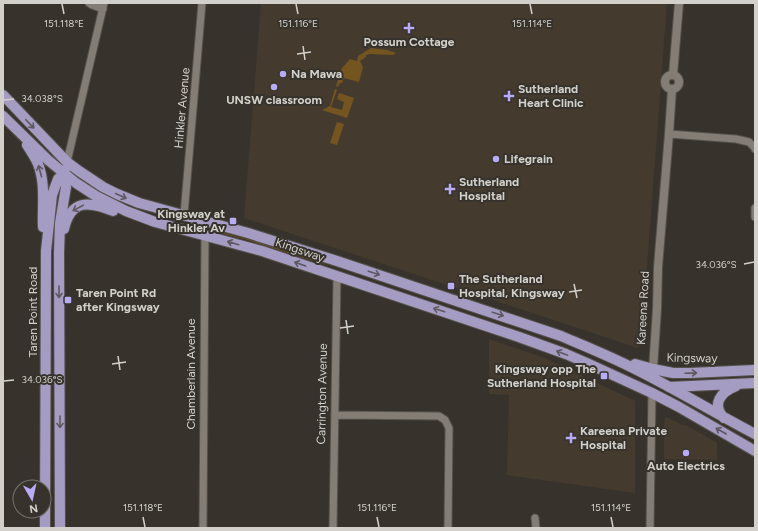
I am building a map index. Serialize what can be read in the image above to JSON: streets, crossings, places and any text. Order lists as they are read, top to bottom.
{
  "streets": {
    "main road": [
      "Kingsway",
      "Taren Point Road",
      "Chamberlain Avenue",
      "Carrington Avenue"
    ],
    "street": ["Hinkler Avenue", "Kareena Road"]
  },
  "crossings": [
    ["Hinkler Avenue", "Kingsway"],
    ["Kingsway", "Kareena Road"],
    ["Kingsway", "Taren Point Road"],
    ["Kingsway", "Chamberlain Avenue"],
    ["Kingsway", "Carrington Avenue"]
  ],
  "places": {
    "health": [
      "Possum Cottage",
      "Sutherland Heart Clinic",
      "Sutherland Hospital",
      "Kareena Private Hospital"
    ],
    "other": [
      "Na Mawa",
      "UNSW classroom",
      "Lifegrain",
      "Auto Electrics"
    ],
    "transit": [
      "Kingsway at Hinkler Av",
      "The Sutherland Hospital, Kingsway",
      "Taren Point Rd after Kingsway",
      "Kingsway opp The Sutherland Hospital"
    ]
  },
  "north": "bottom",
  "coordinates": [
    "151.118°E",
    "151.116°E",
    "151.114°E",
    "34.038°S",
    "34.036°S"
  ]
}
